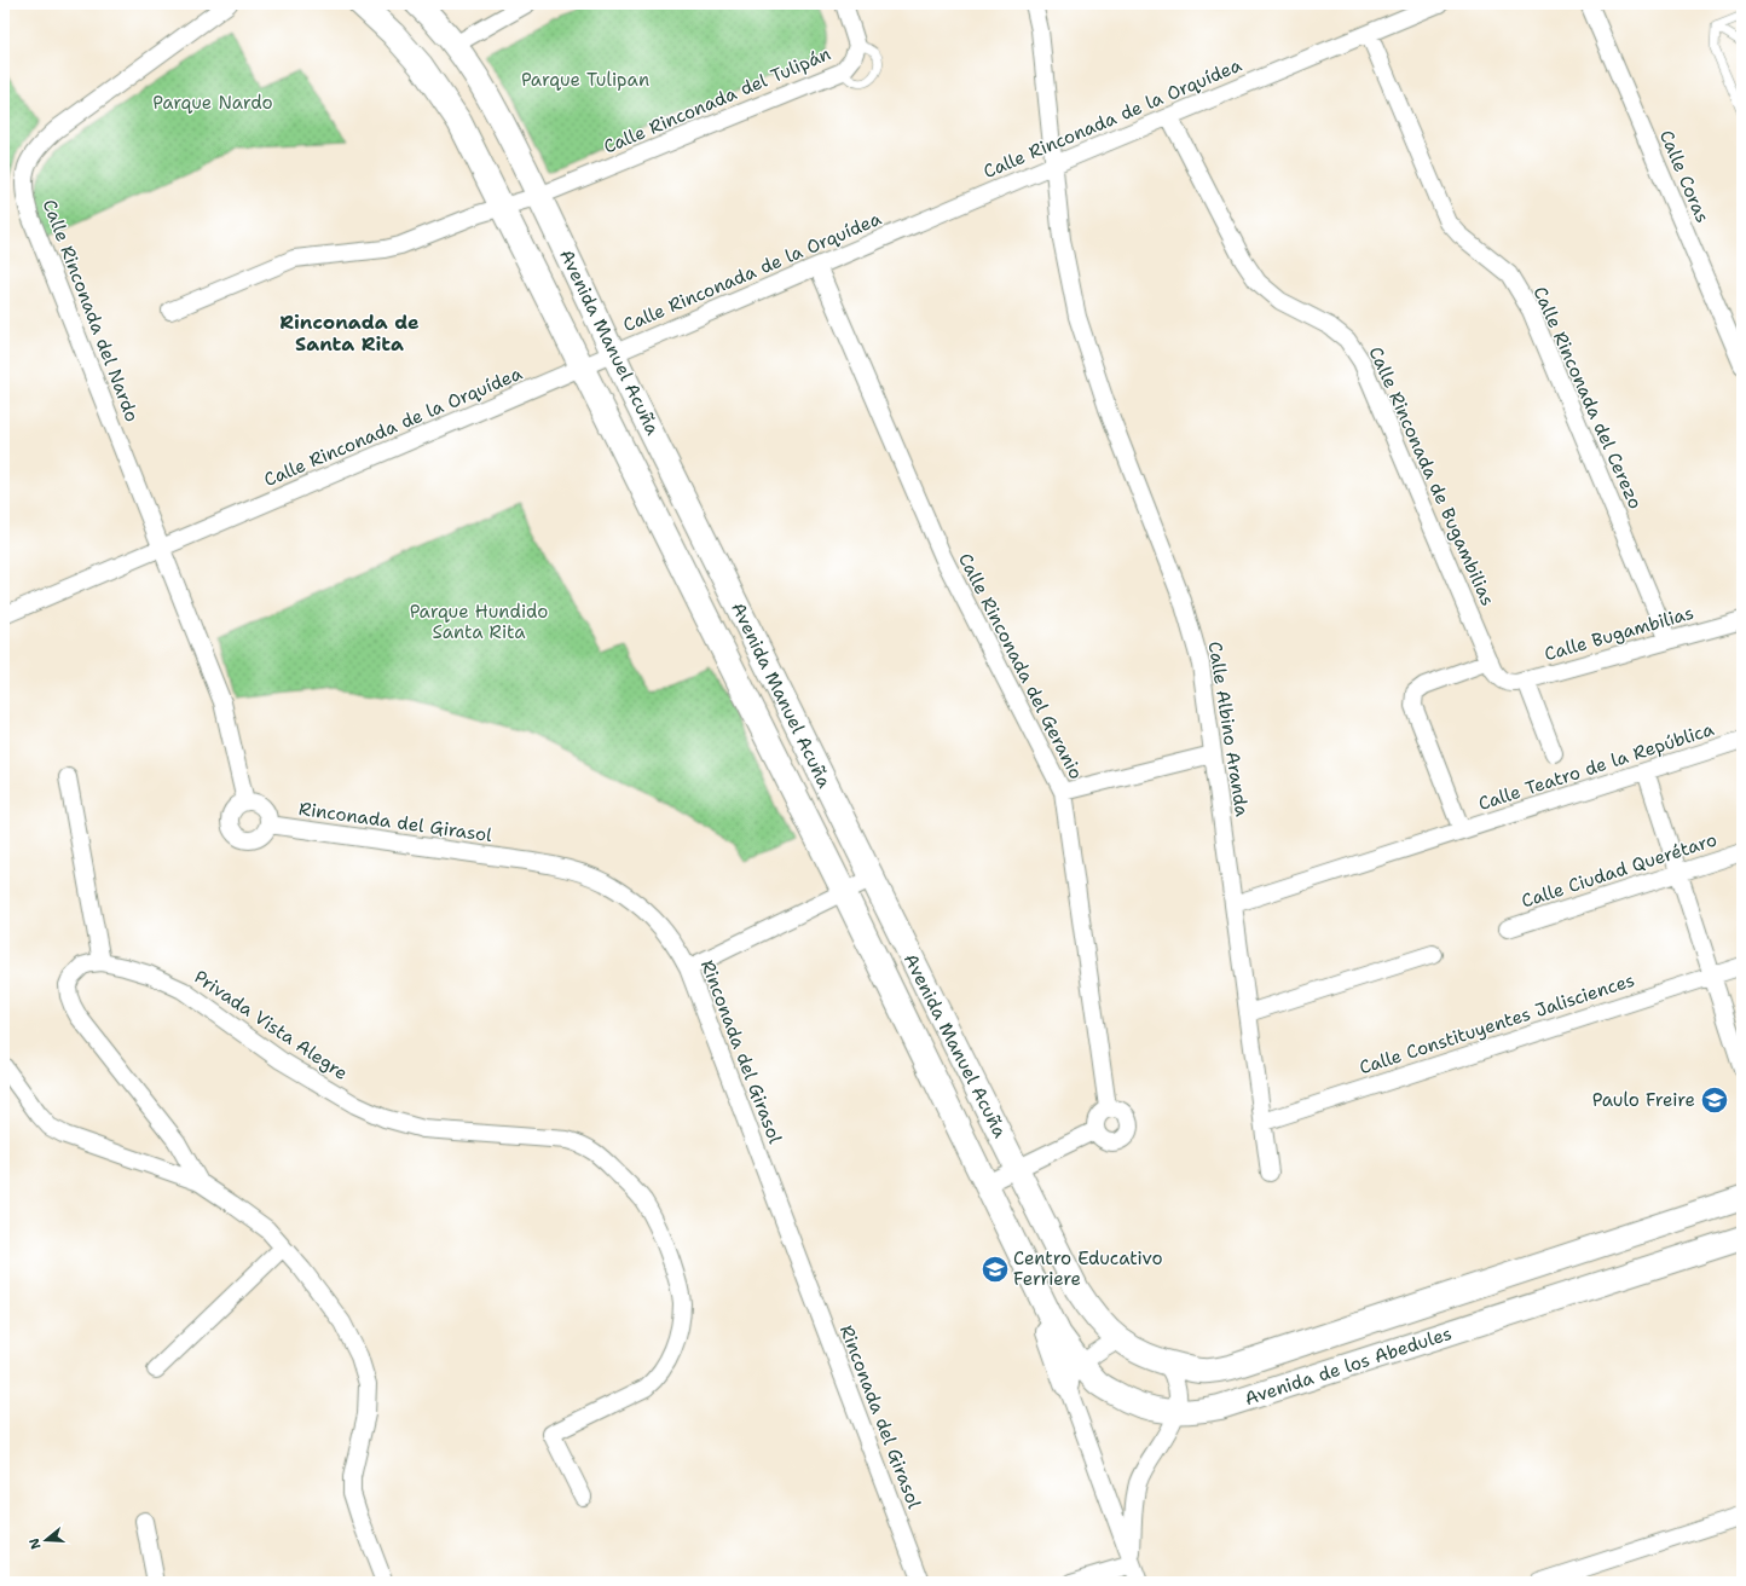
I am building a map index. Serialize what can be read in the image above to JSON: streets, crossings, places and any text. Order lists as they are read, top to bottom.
{
  "streets": {
    "street": [
      "Calle Rinconada del Tulipán",
      "Calle Rinconada de la Orquídea",
      "Calle Coras",
      "Calle Rinconada del Nardo",
      "Avenida Manuel Acuña",
      "Calle Rinconada del Cerezo",
      "Calle Rinconada de Bugambilias",
      "Calle Bugambilias",
      "Calle Rinconada del Geranio",
      "Calle Albino Aranda",
      "Calle Teatro de la República",
      "Rinconada del Girasol",
      "Calle Ciudad Querétaro",
      "Calle Constituyentes Jalisciences",
      "Privada Vista Alegre",
      "Avenida de los Abedules"
    ]
  },
  "crossings": [
    ["Calle Rinconada del Tulipán", "Avenida Manuel Acuña"],
    ["Calle Rinconada de la Orquídea", "Calle Rinconada del Nardo"],
    ["Calle Rinconada de la Orquídea", "Avenida Manuel Acuña"],
    ["Calle Rinconada de la Orquídea", "Calle Rinconada del Cerezo"],
    ["Calle Rinconada de la Orquídea", "Calle Rinconada de Bugambilias"],
    ["Calle Rinconada de la Orquídea", "Calle Rinconada del Geranio"],
    ["Calle Rinconada de la Orquídea", "Calle Albino Aranda"],
    ["Calle Rinconada del Nardo", "Rinconada del Girasol"],
    ["Avenida Manuel Acuña", "Avenida de los Abedules"],
    ["Calle Rinconada del Cerezo", "Calle Bugambilias"],
    ["Calle Rinconada de Bugambilias", "Calle Bugambilias"],
    ["Calle Rinconada de Bugambilias", "Calle Teatro de la República"],
    ["Calle Albino Aranda", "Calle Teatro de la República"],
    ["Calle Albino Aranda", "Calle Constituyentes Jalisciences"]
  ],
  "districts": ["Rinconada de Santa Rita"],
  "parks": ["Parque Tulipan", "Parque Nardo", "Parque Hundido Santa Rita"],
  "places": {
    "school or university": ["Paulo Freire", "Centro Educativo Ferriere"]
  },
  "north": "left"
}
